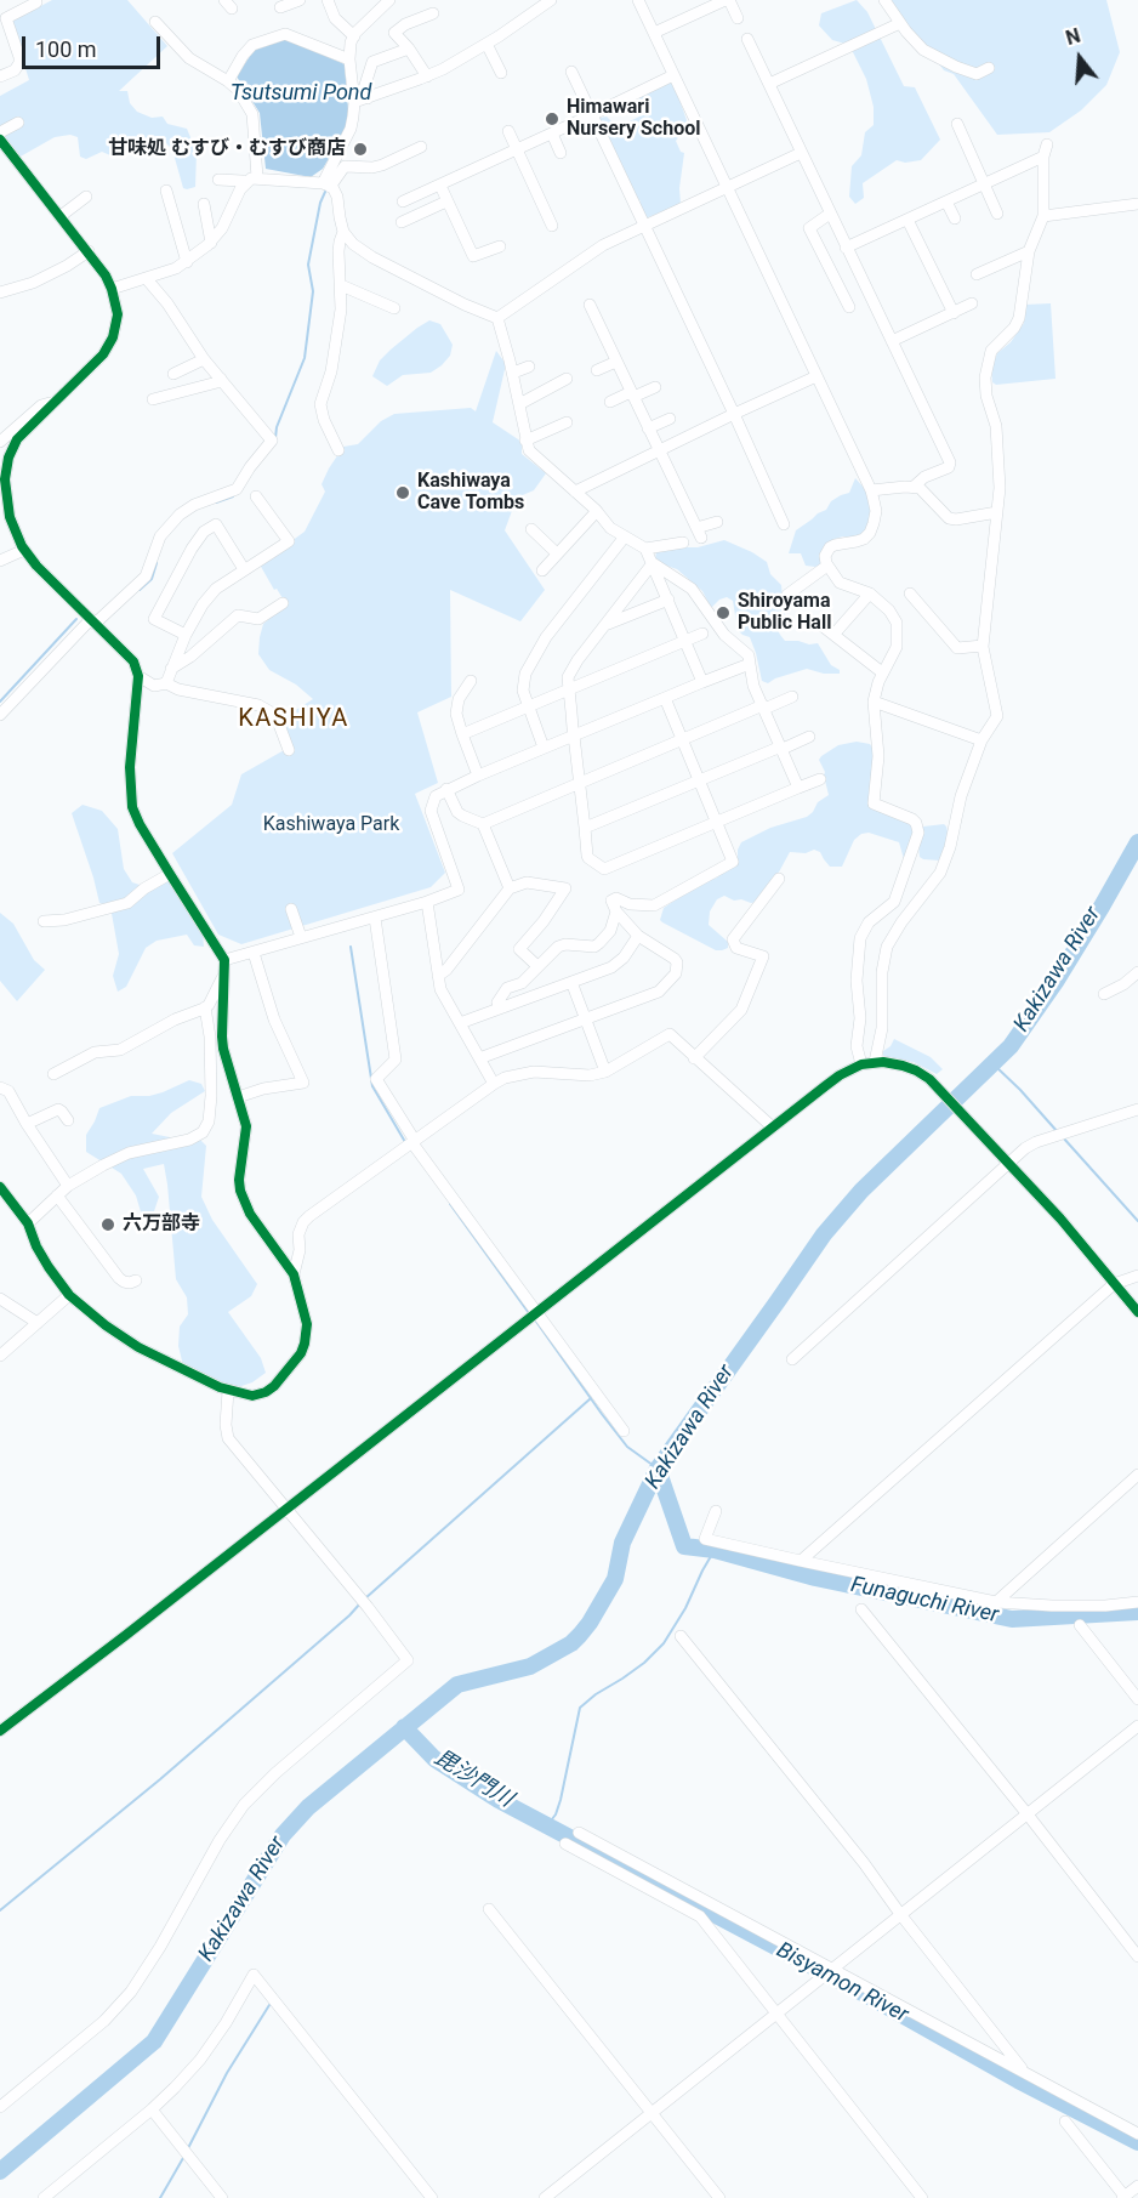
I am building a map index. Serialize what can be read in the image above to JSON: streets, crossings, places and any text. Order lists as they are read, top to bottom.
{
  "districts": ["KASHIYA"],
  "water": [
    "Tsutsumi Pond",
    "Kakizawa River",
    "Funaguchi River",
    "毘沙門川",
    "Bisyamon River"
  ],
  "parks": ["Kashiwaya Park"],
  "places": [
    "Himawari Nursery School",
    "甘味処 むすび・むすび商店",
    "Kashiwaya Cave Tombs",
    "Shiroyama Public Hall",
    "六万部寺"
  ],
  "scale_bar": "100 m",
  "north": "top"
}
